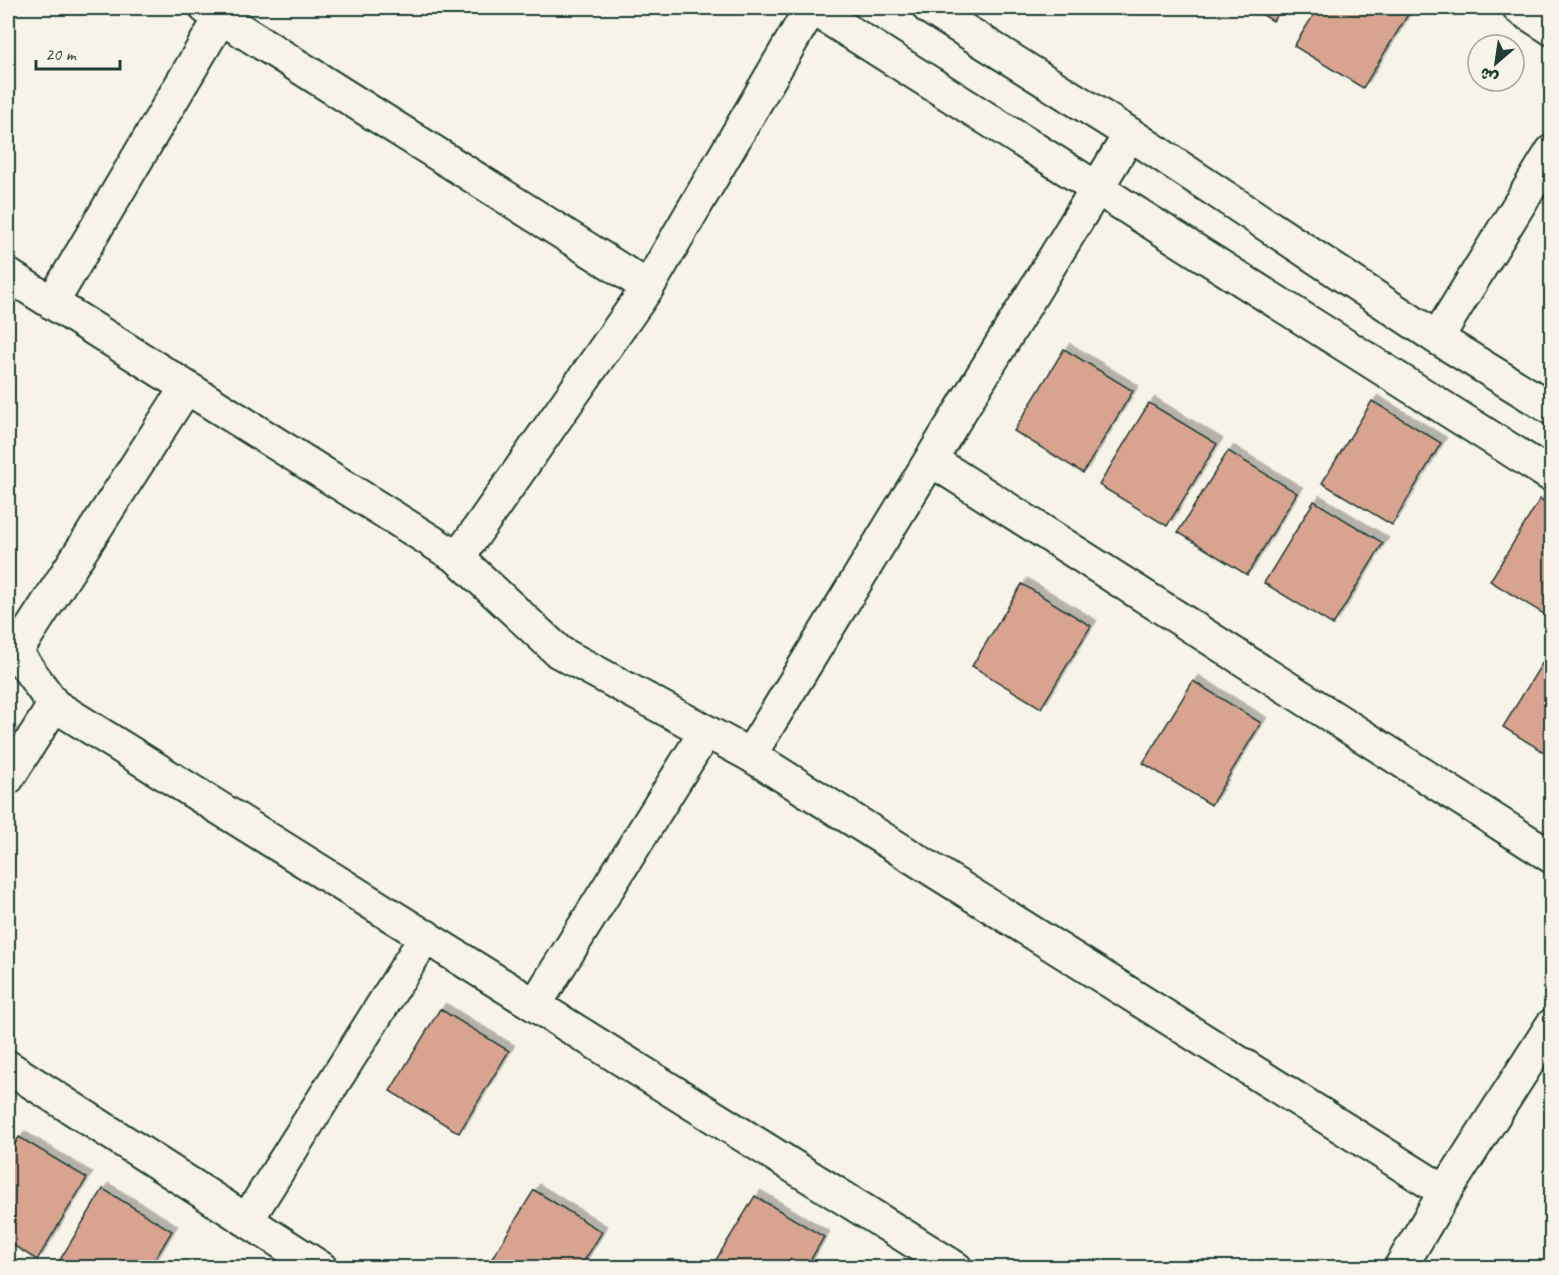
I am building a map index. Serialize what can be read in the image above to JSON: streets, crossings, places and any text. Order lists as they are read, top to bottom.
{
  "scale_bar": "20 m",
  "north": "bottom left"
}
